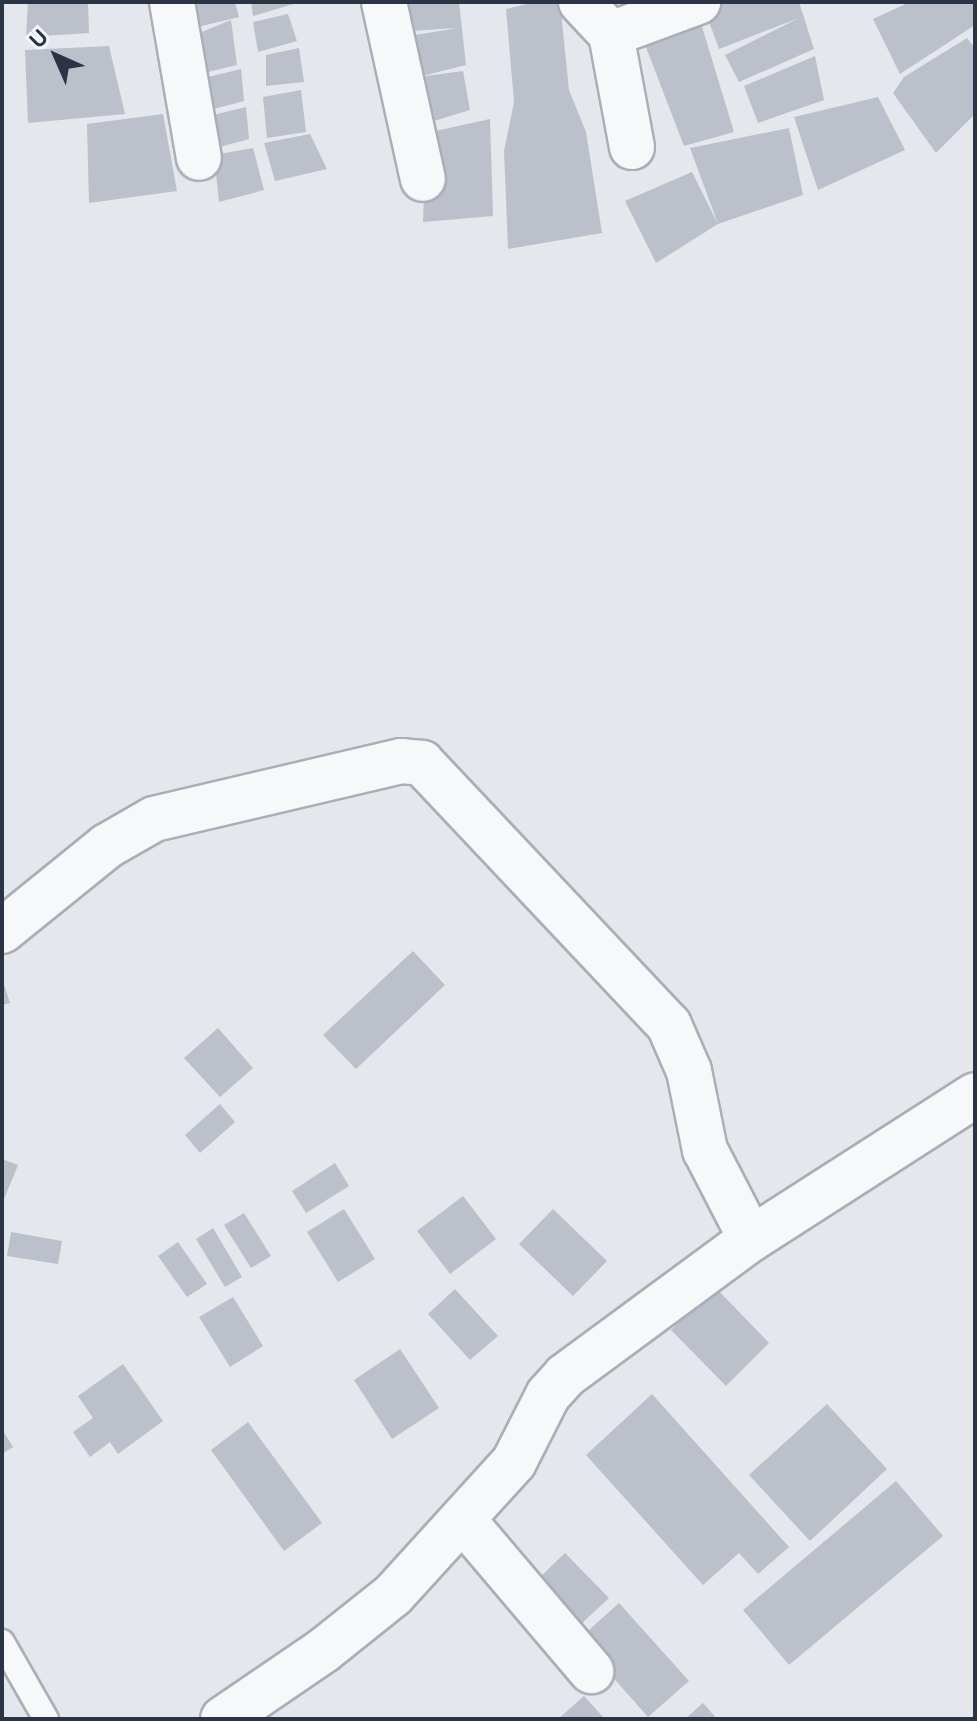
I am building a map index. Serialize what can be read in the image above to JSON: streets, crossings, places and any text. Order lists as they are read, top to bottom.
{
  "north": "top left"
}
